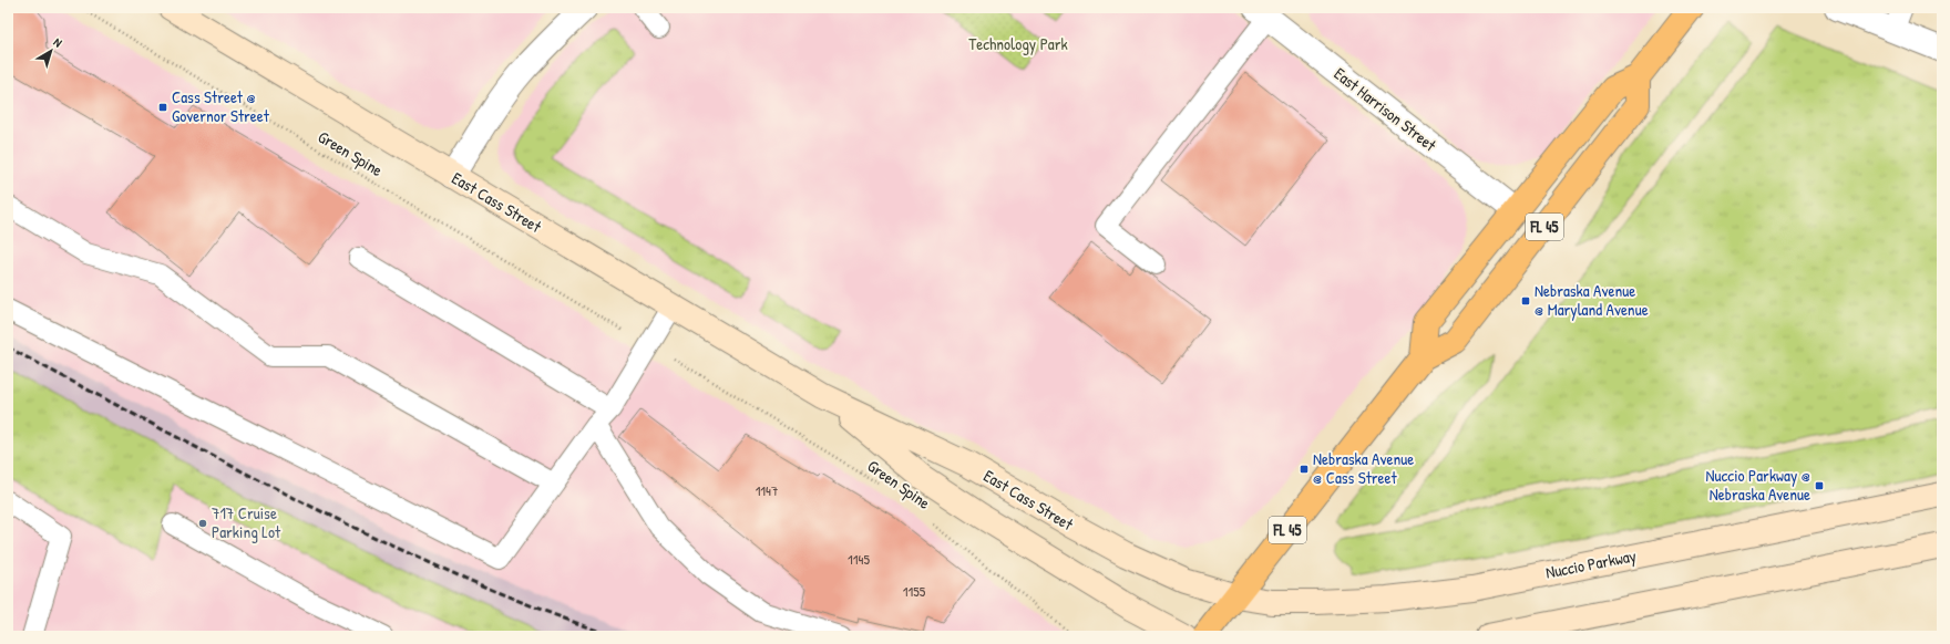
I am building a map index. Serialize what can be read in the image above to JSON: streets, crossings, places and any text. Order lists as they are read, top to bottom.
{
  "streets": {
    "main road": ["East Cass Street", "FL 45", "Nuccio Parkway"],
    "street": ["East Harrison Street"],
    "path": ["Green Spine"]
  },
  "crossings": [
    ["East Harrison Street", "FL 45"],
    ["East Cass Street", "FL 45"],
    ["East Cass Street", "Nuccio Parkway"],
    ["FL 45", "Nuccio Parkway"]
  ],
  "parks": ["Technology Park"],
  "places": {
    "transit": [
      "Cass Street @ Governor Street",
      "Nebraska Avenue @ Maryland Avenue",
      "Nebraska Avenue @ Cass Street",
      "Nuccio Parkway @ Nebraska Avenue"
    ],
    "other": ["717 Cruise Parking Lot"]
  },
  "house_numbers": ["1147", "1145", "1155"],
  "north": "top right"
}
